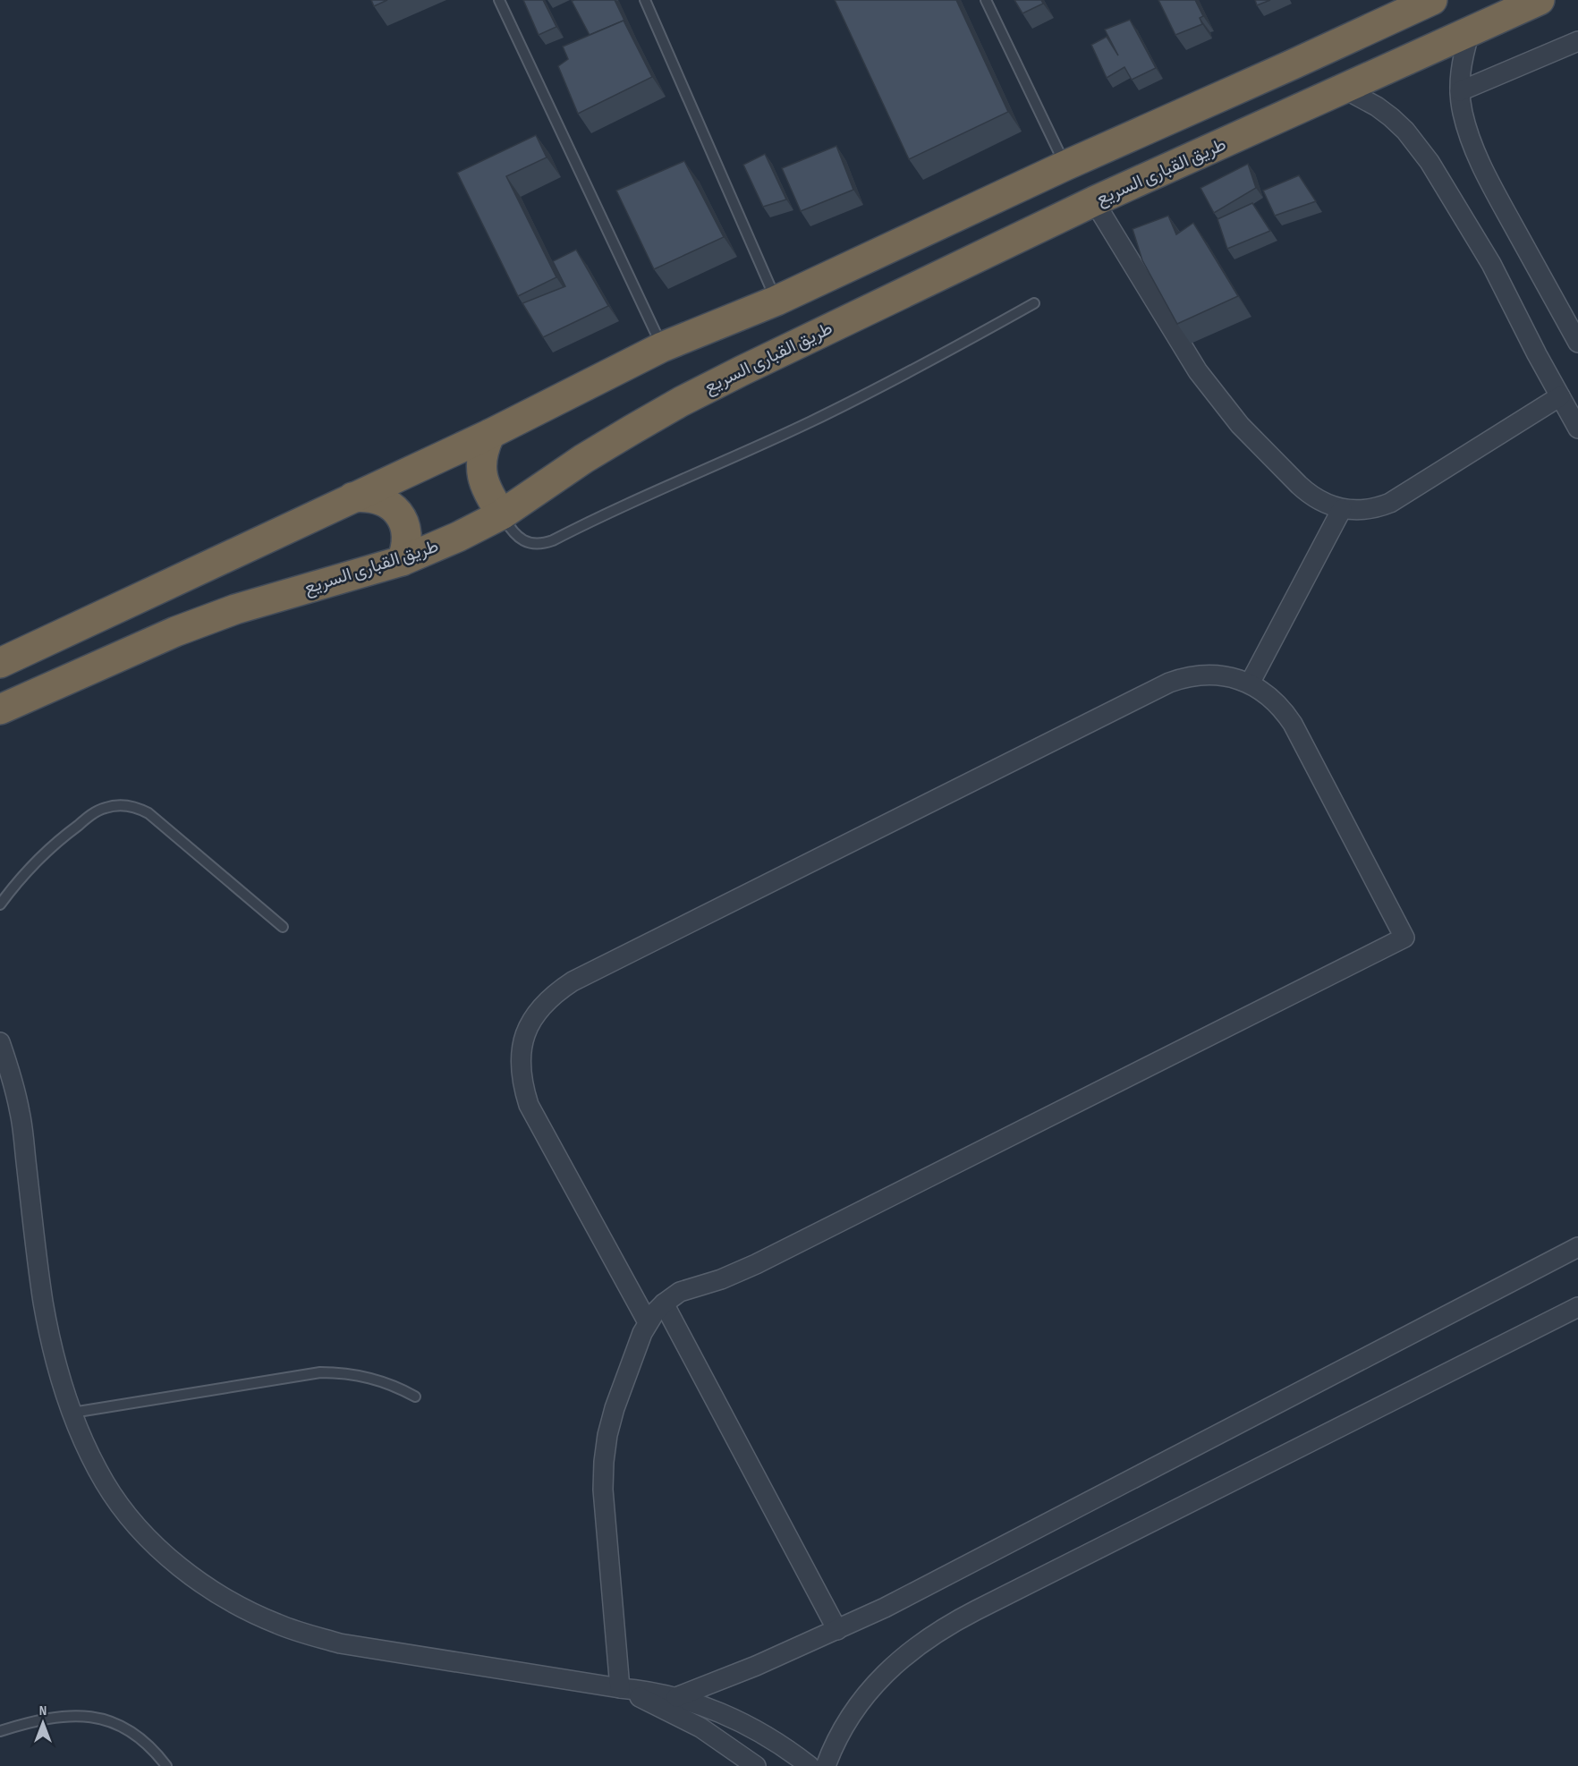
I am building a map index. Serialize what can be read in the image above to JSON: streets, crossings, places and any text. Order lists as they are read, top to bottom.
{
  "streets": {
    "highway": ["طريق القبارى السريع"]
  },
  "north": "top"
}
